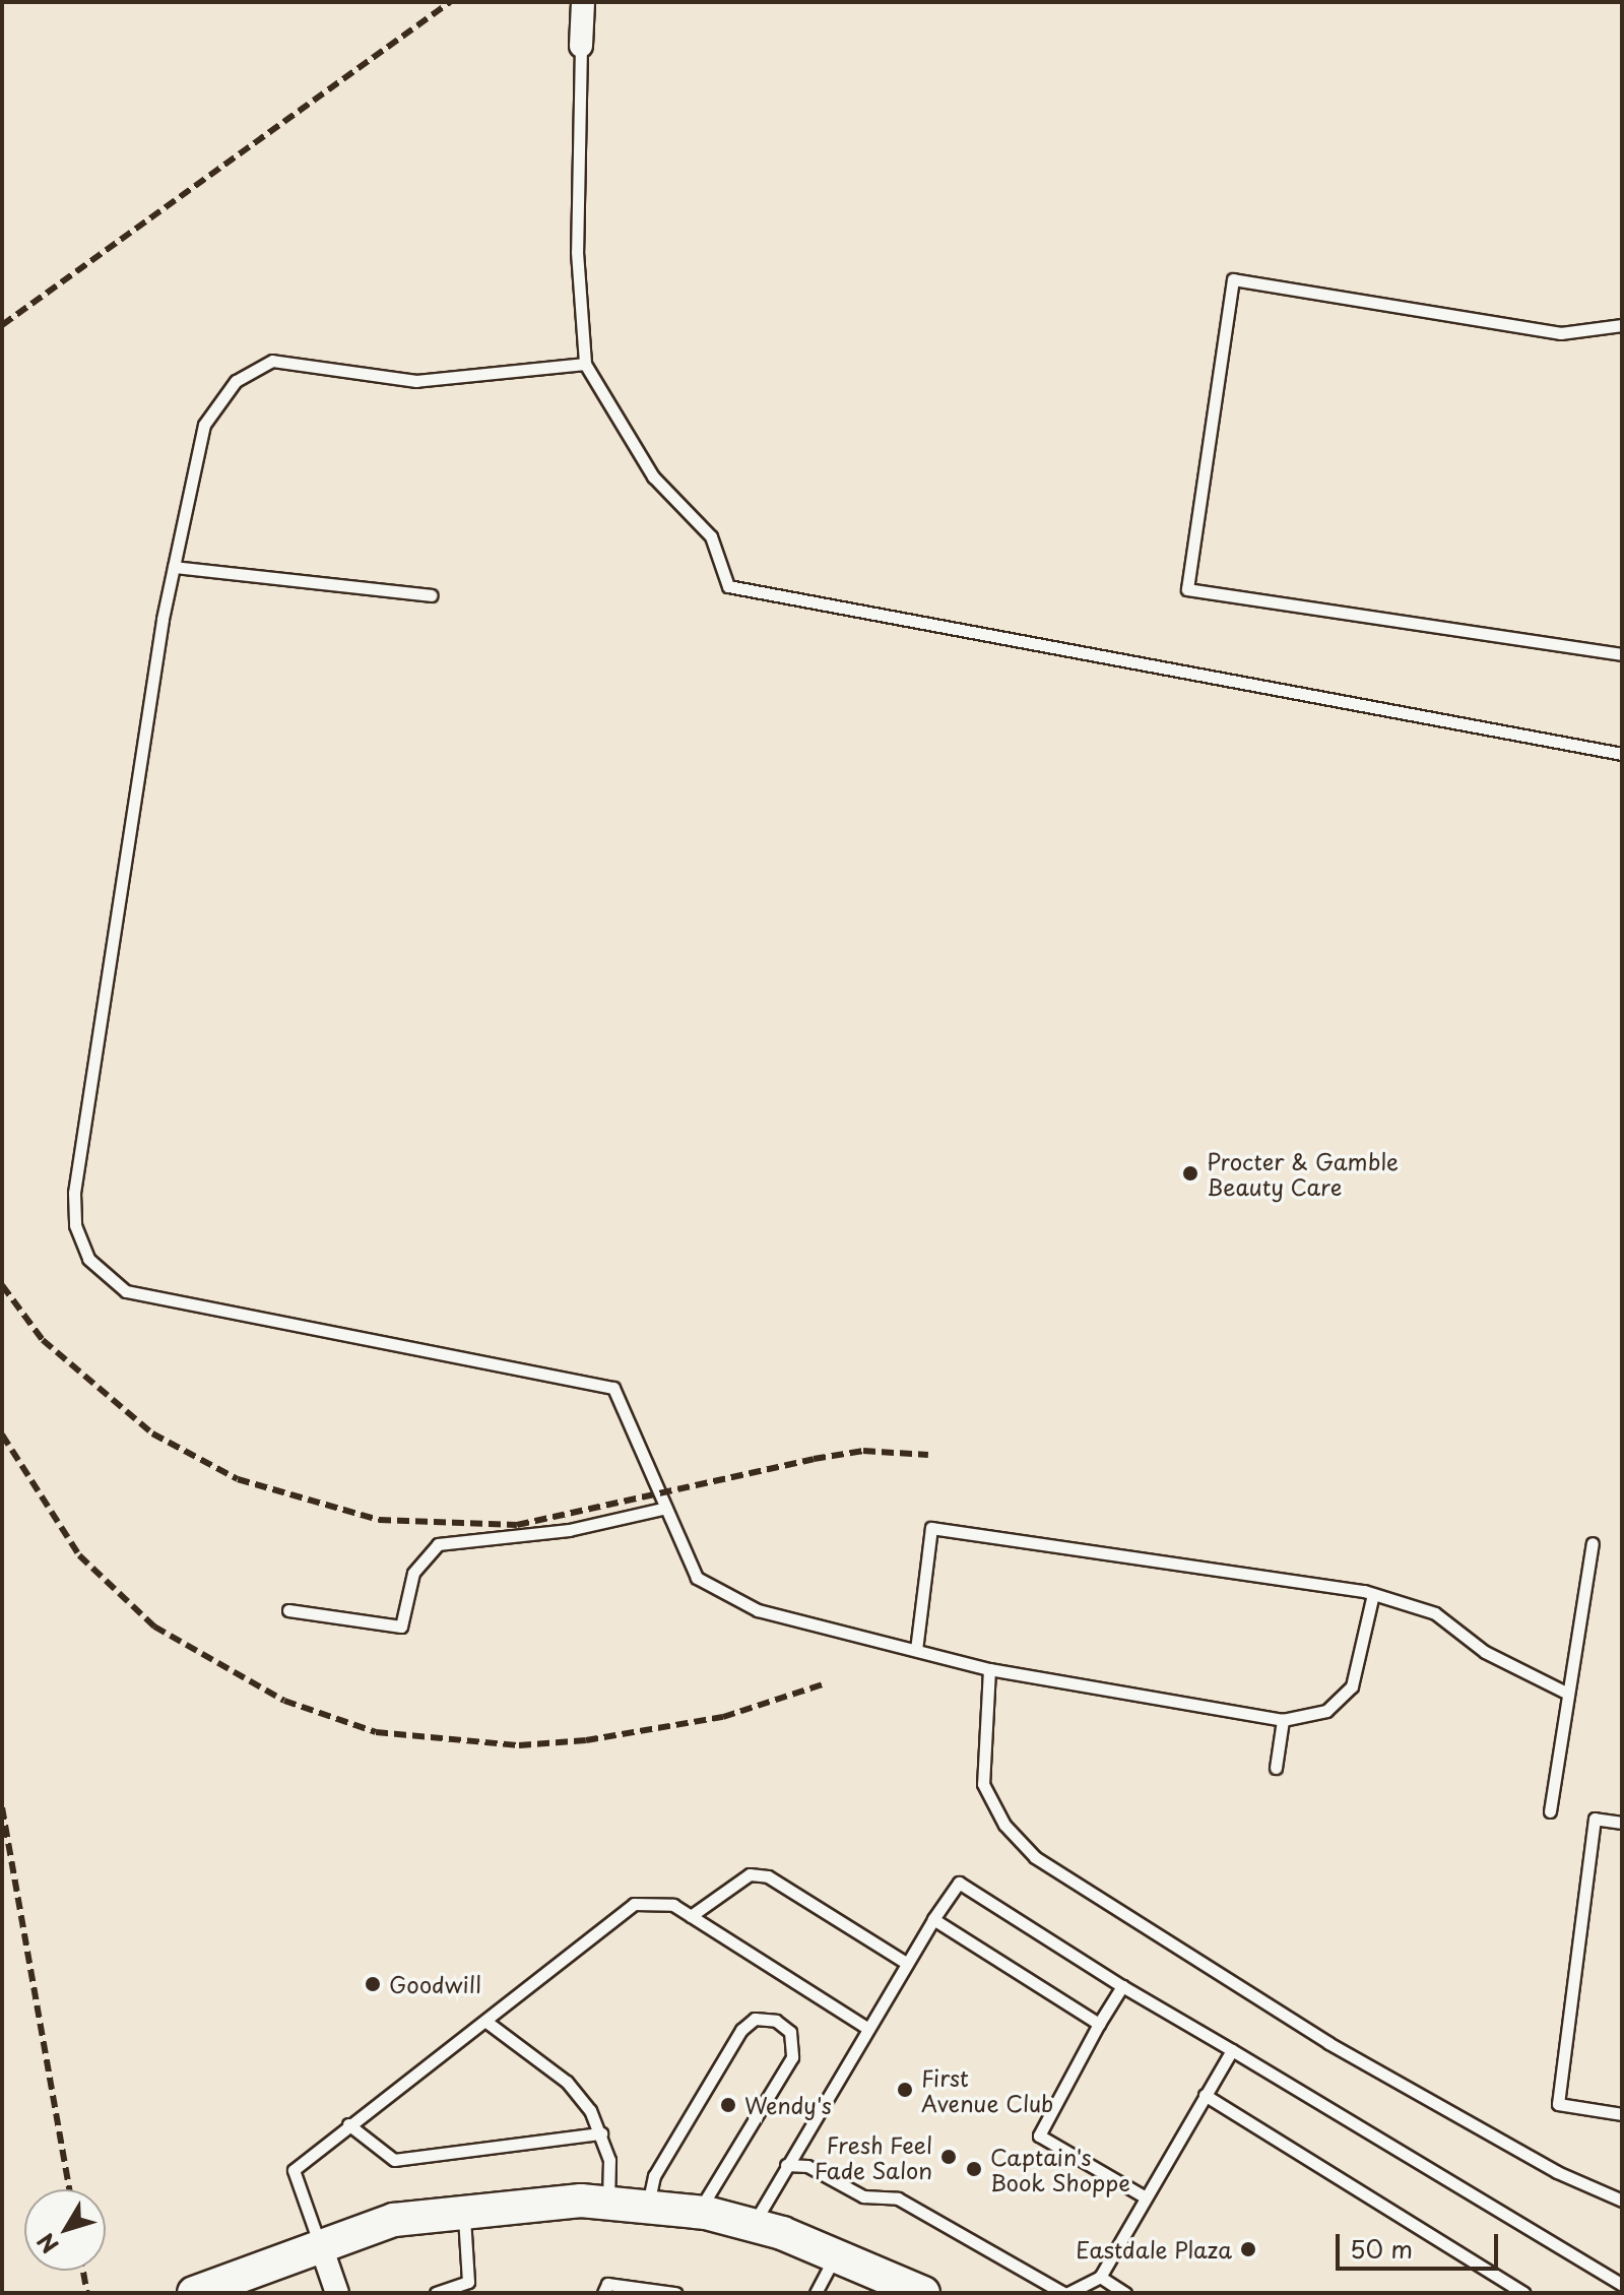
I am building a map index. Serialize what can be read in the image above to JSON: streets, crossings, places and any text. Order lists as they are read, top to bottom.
{
  "places": [
    "Procter & Gamble Beauty Care",
    "Goodwill",
    "First Avenue Club",
    "Wendy's",
    "Fresh Feel Fade Salon",
    "Captain's Book Shoppe",
    "Eastdale Plaza"
  ],
  "scale_bar": "50 m",
  "north": "bottom left"
}
